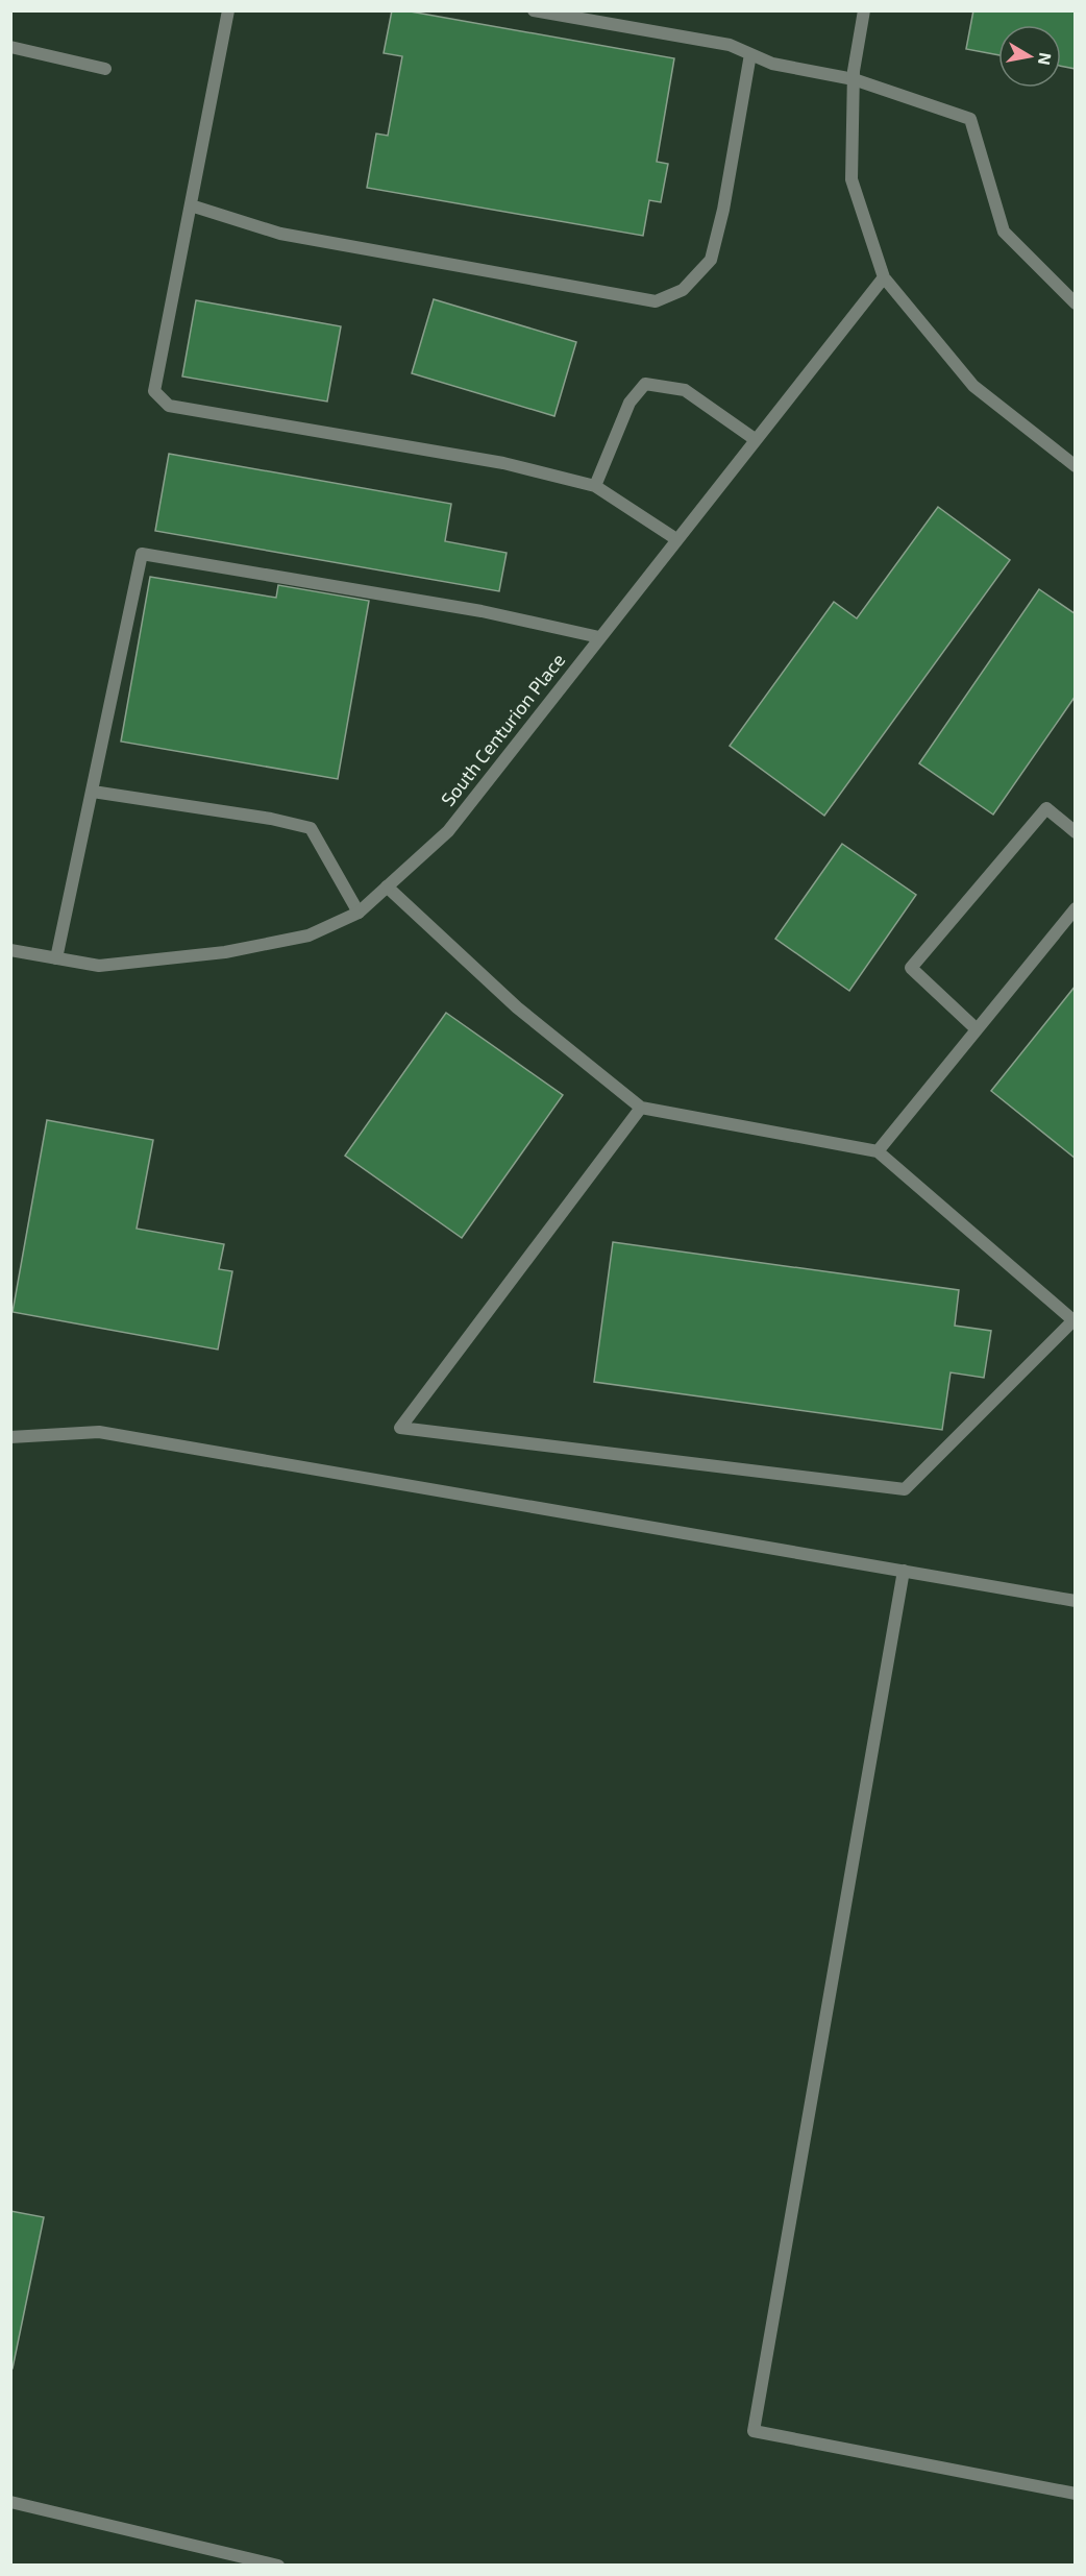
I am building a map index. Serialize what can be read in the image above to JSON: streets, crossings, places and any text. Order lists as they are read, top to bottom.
{
  "streets": {
    "street": ["South Centurion Place"]
  },
  "north": "right"
}
